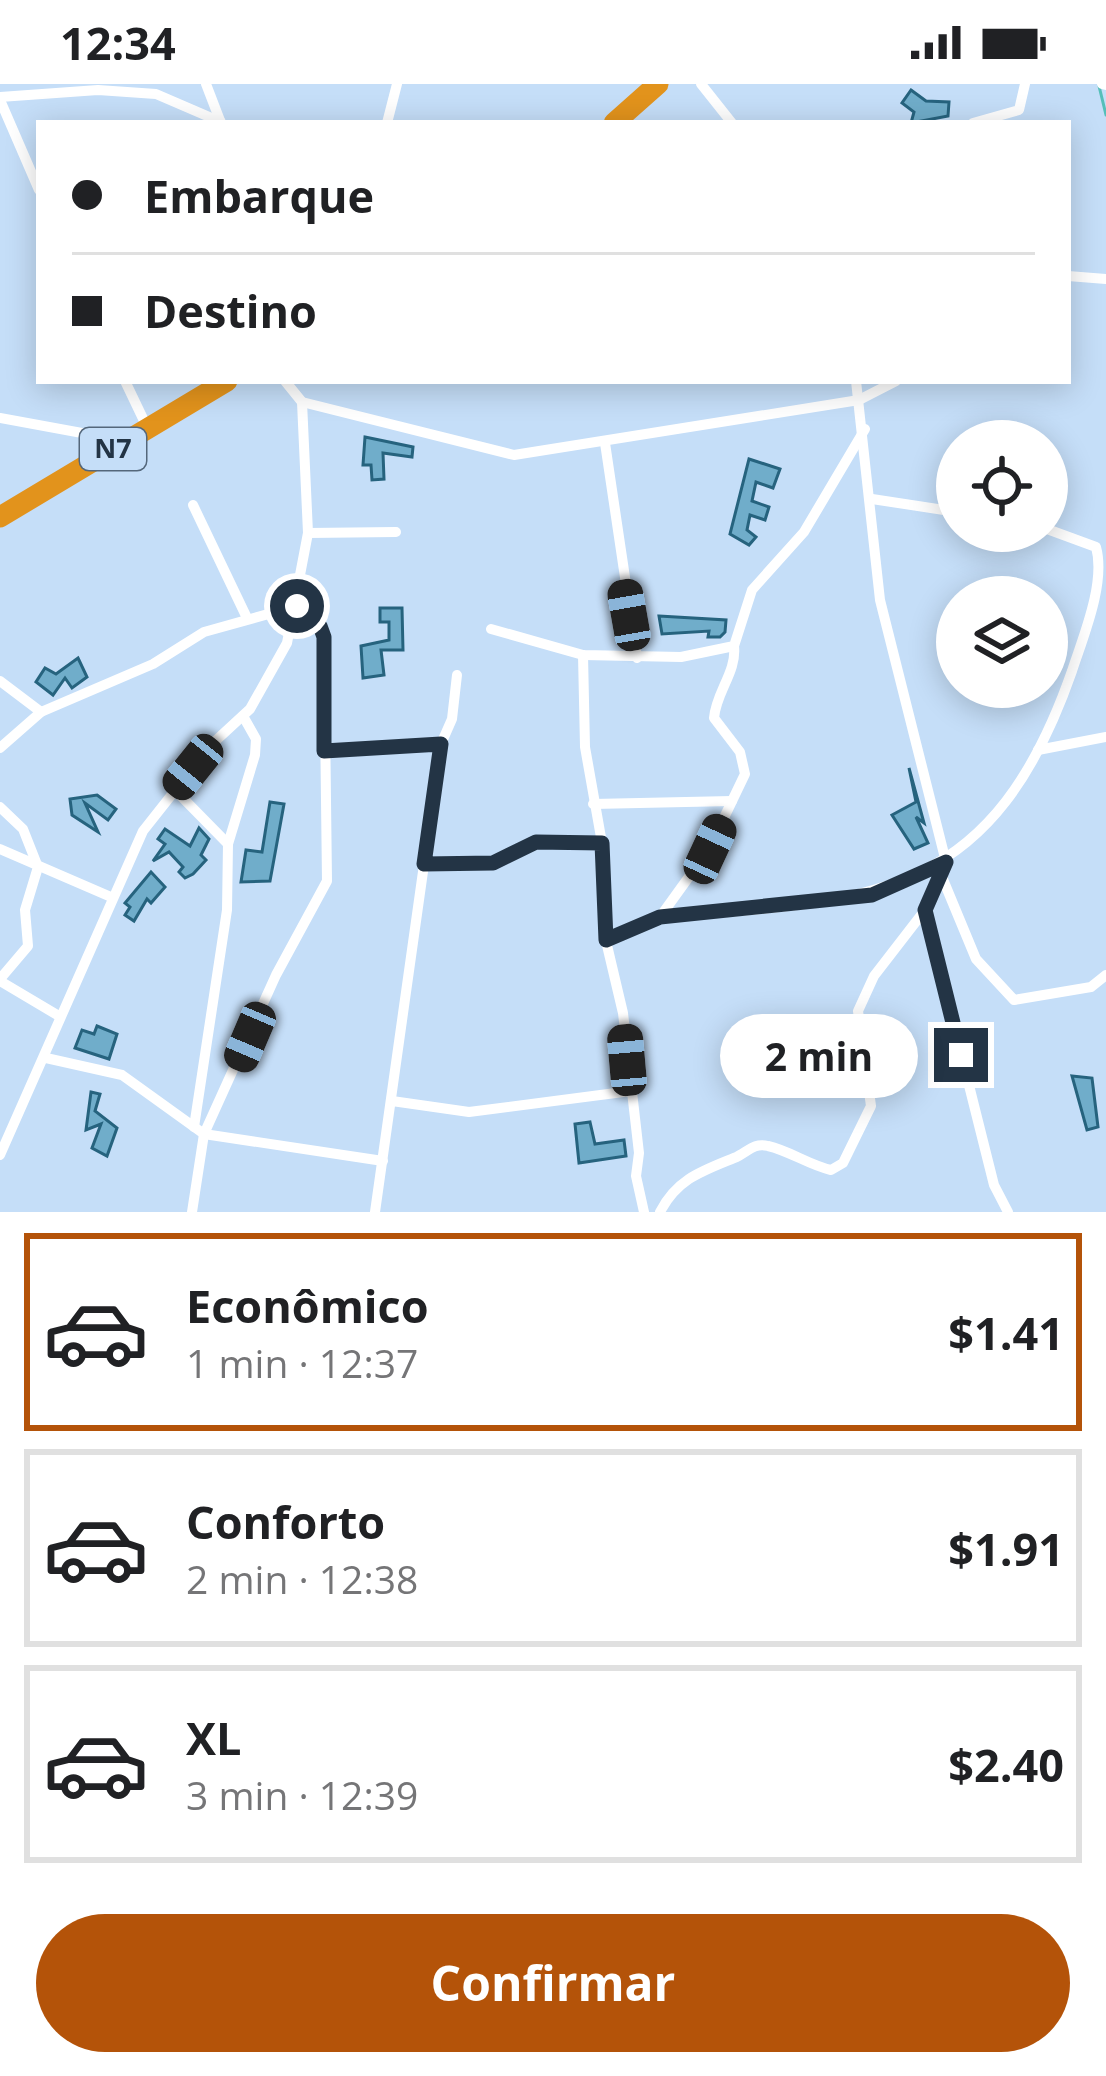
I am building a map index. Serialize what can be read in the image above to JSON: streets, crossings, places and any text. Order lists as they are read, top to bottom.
{
  "streets": {
    "highway": ["N7"]
  },
  "page": {
    "status": "12:34",
    "banner": ["Embarque", "Destino"],
    "bubble": "2 min",
    "list": [
      {
        "name": "Econômico",
        "note": "1 min · 12:37",
        "value": "$1.41"
      },
      {
        "name": "Conforto",
        "note": "2 min · 12:38",
        "value": "$1.91"
      },
      {
        "name": "XL",
        "note": "3 min · 12:39",
        "value": "$2.40"
      }
    ],
    "buttons": "Confirmar"
  }
}
